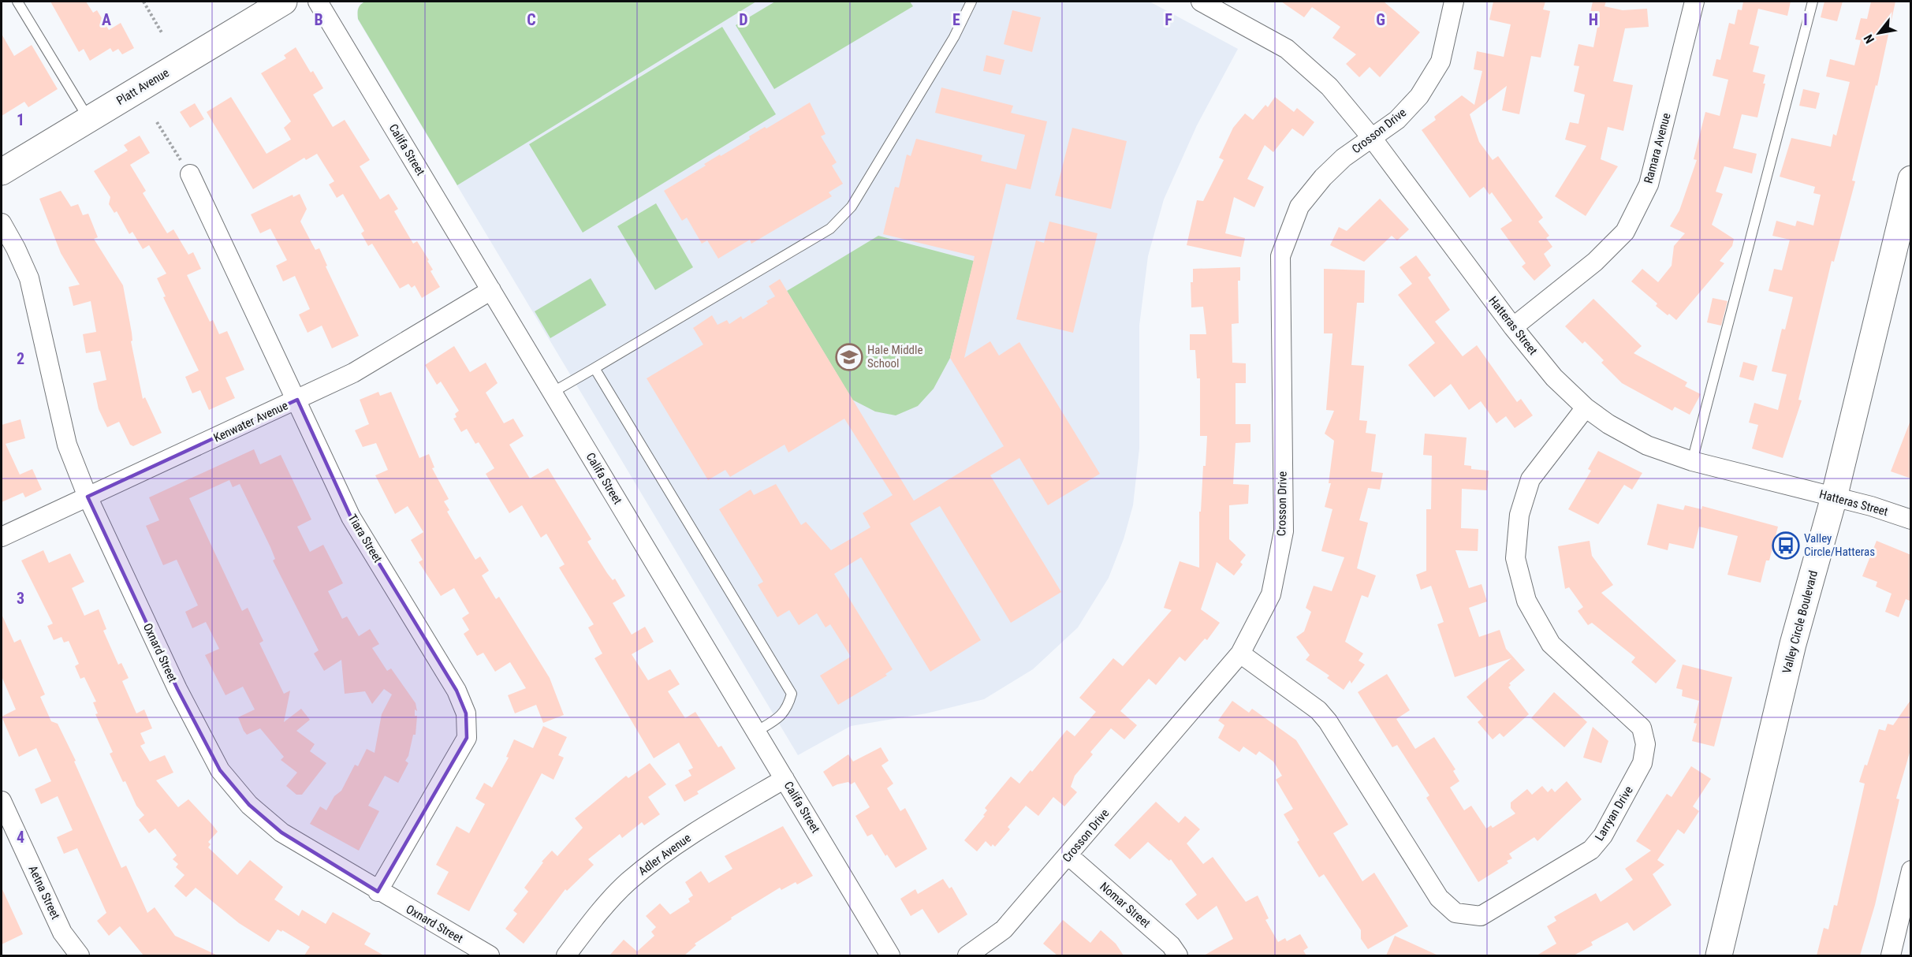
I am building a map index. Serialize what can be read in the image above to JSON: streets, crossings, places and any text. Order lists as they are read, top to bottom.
{
  "streets": {
    "main road": ["Platt Avenue", "Valley Circle Boulevard"],
    "street": [
      "Crosson Drive",
      "Ramara Avenue",
      "Califa Street",
      "Hatteras Street",
      "Kenwater Avenue",
      "Tiara Street",
      "Oxnard Street",
      "Larryan Drive",
      "Adler Avenue",
      "Aetna Street",
      "Nomar Street"
    ]
  },
  "crossings": [
    ["Crosson Drive", "Hatteras Street"],
    ["Crosson Drive", "Larryan Drive"],
    ["Crosson Drive", "Nomar Street"],
    ["Ramara Avenue", "Hatteras Street"],
    ["Califa Street", "Kenwater Avenue"],
    ["Califa Street", "Adler Avenue"],
    ["Hatteras Street", "Valley Circle Boulevard"],
    ["Hatteras Street", "Larryan Drive"],
    ["Kenwater Avenue", "Tiara Street"],
    ["Kenwater Avenue", "Oxnard Street"],
    ["Tiara Street", "Oxnard Street"]
  ],
  "places": {
    "school or university": ["Hale Middle School"],
    "bus stop": ["Valley Circle/Hatteras"]
  },
  "north": "bottom left",
  "grid": {
    "columns": [
      "A",
      "B",
      "C",
      "D",
      "E",
      "F",
      "G",
      "H",
      "I"
    ],
    "rows": [
      "1",
      "2",
      "3",
      "4"
    ]
  }
}
